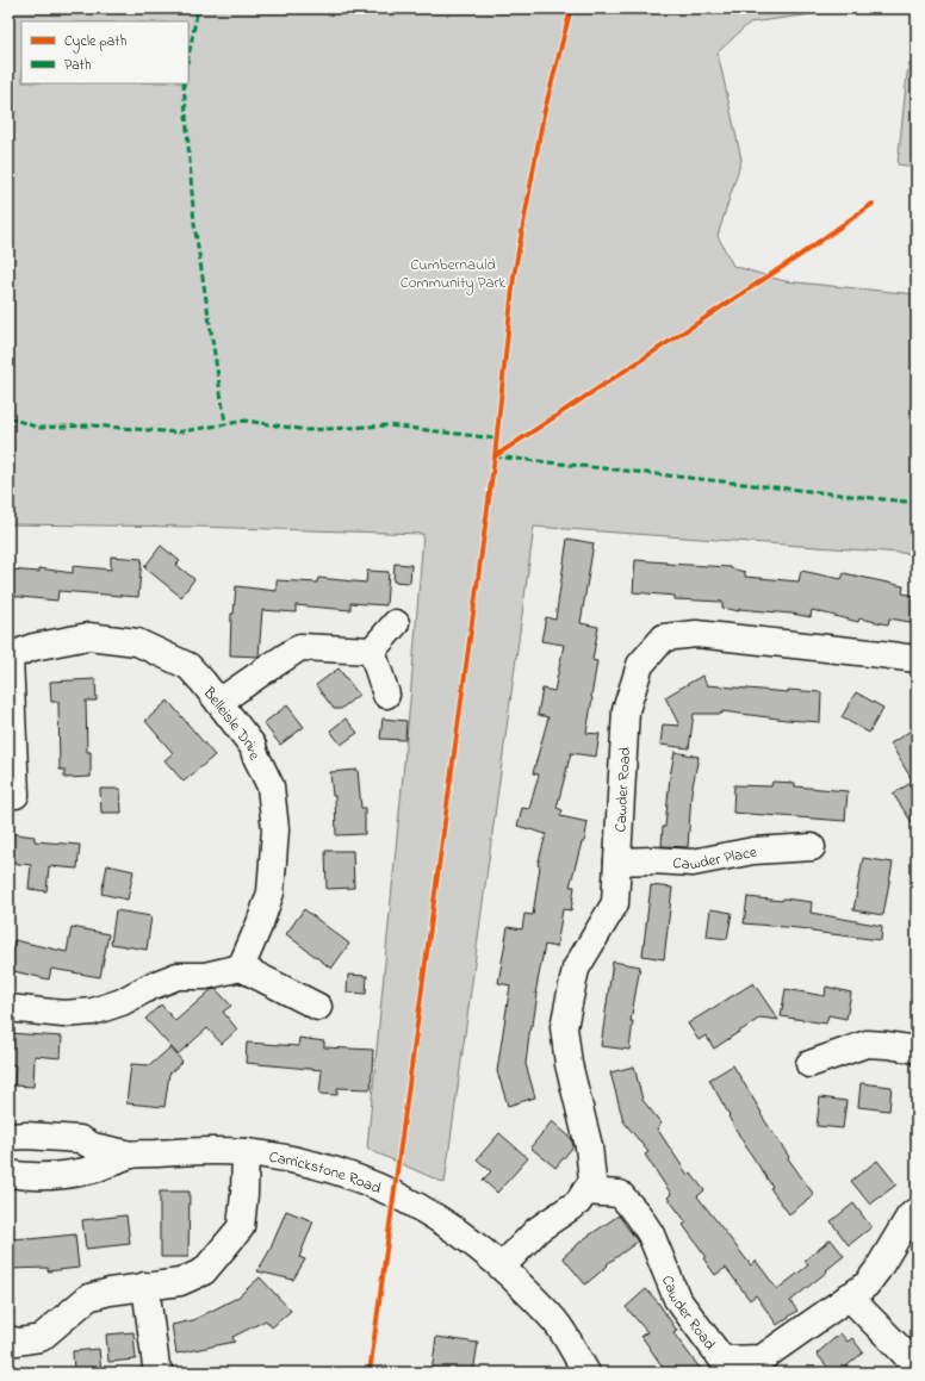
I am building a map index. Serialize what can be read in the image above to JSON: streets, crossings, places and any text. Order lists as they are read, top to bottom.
{
  "streets": {
    "street": [
      "Belleisle Drive",
      "Cawder Road",
      "Cawder Place",
      "Carrickstone Road"
    ]
  },
  "crossings": [
    ["Cawder Road", "Cawder Place"],
    ["Cawder Road", "Carrickstone Road"]
  ],
  "parks": ["Cumbernauld Community Park"],
  "legend": ["Cycle path", "Path"]
}
